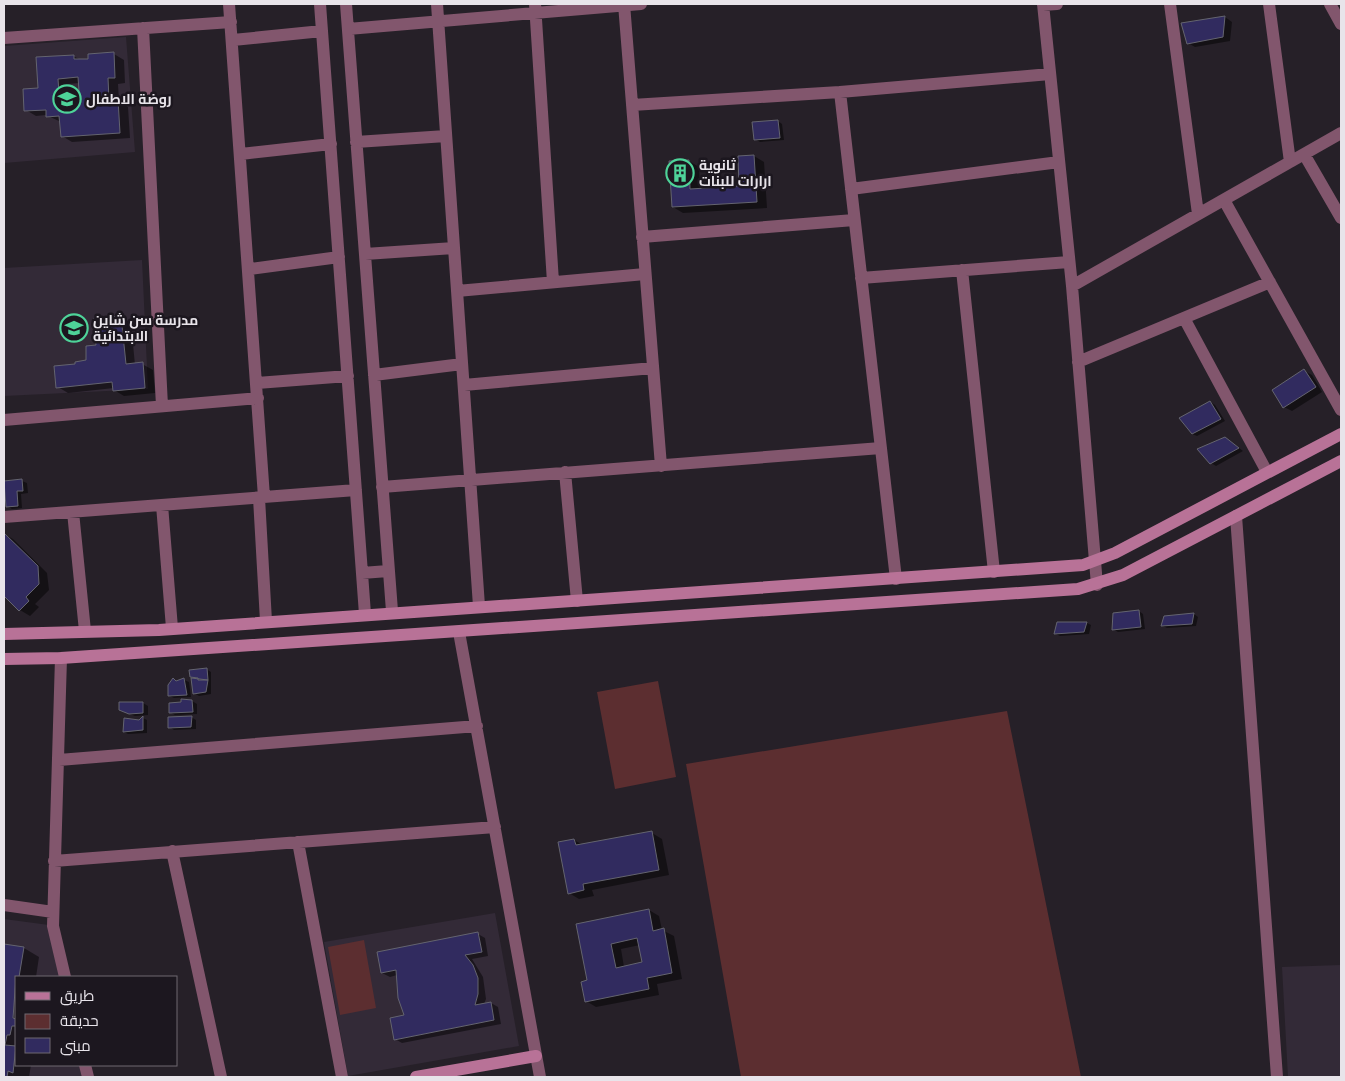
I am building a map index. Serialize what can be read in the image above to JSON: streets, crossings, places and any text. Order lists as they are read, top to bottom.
{
  "places": {
    "school or university": ["روضة الاطفال", "مدرسة سن شاين الابتدائية"],
    "building": ["ثانوية ارارات للبنات"]
  },
  "legend": ["طريق", "حديقة", "مبنى"]
}
